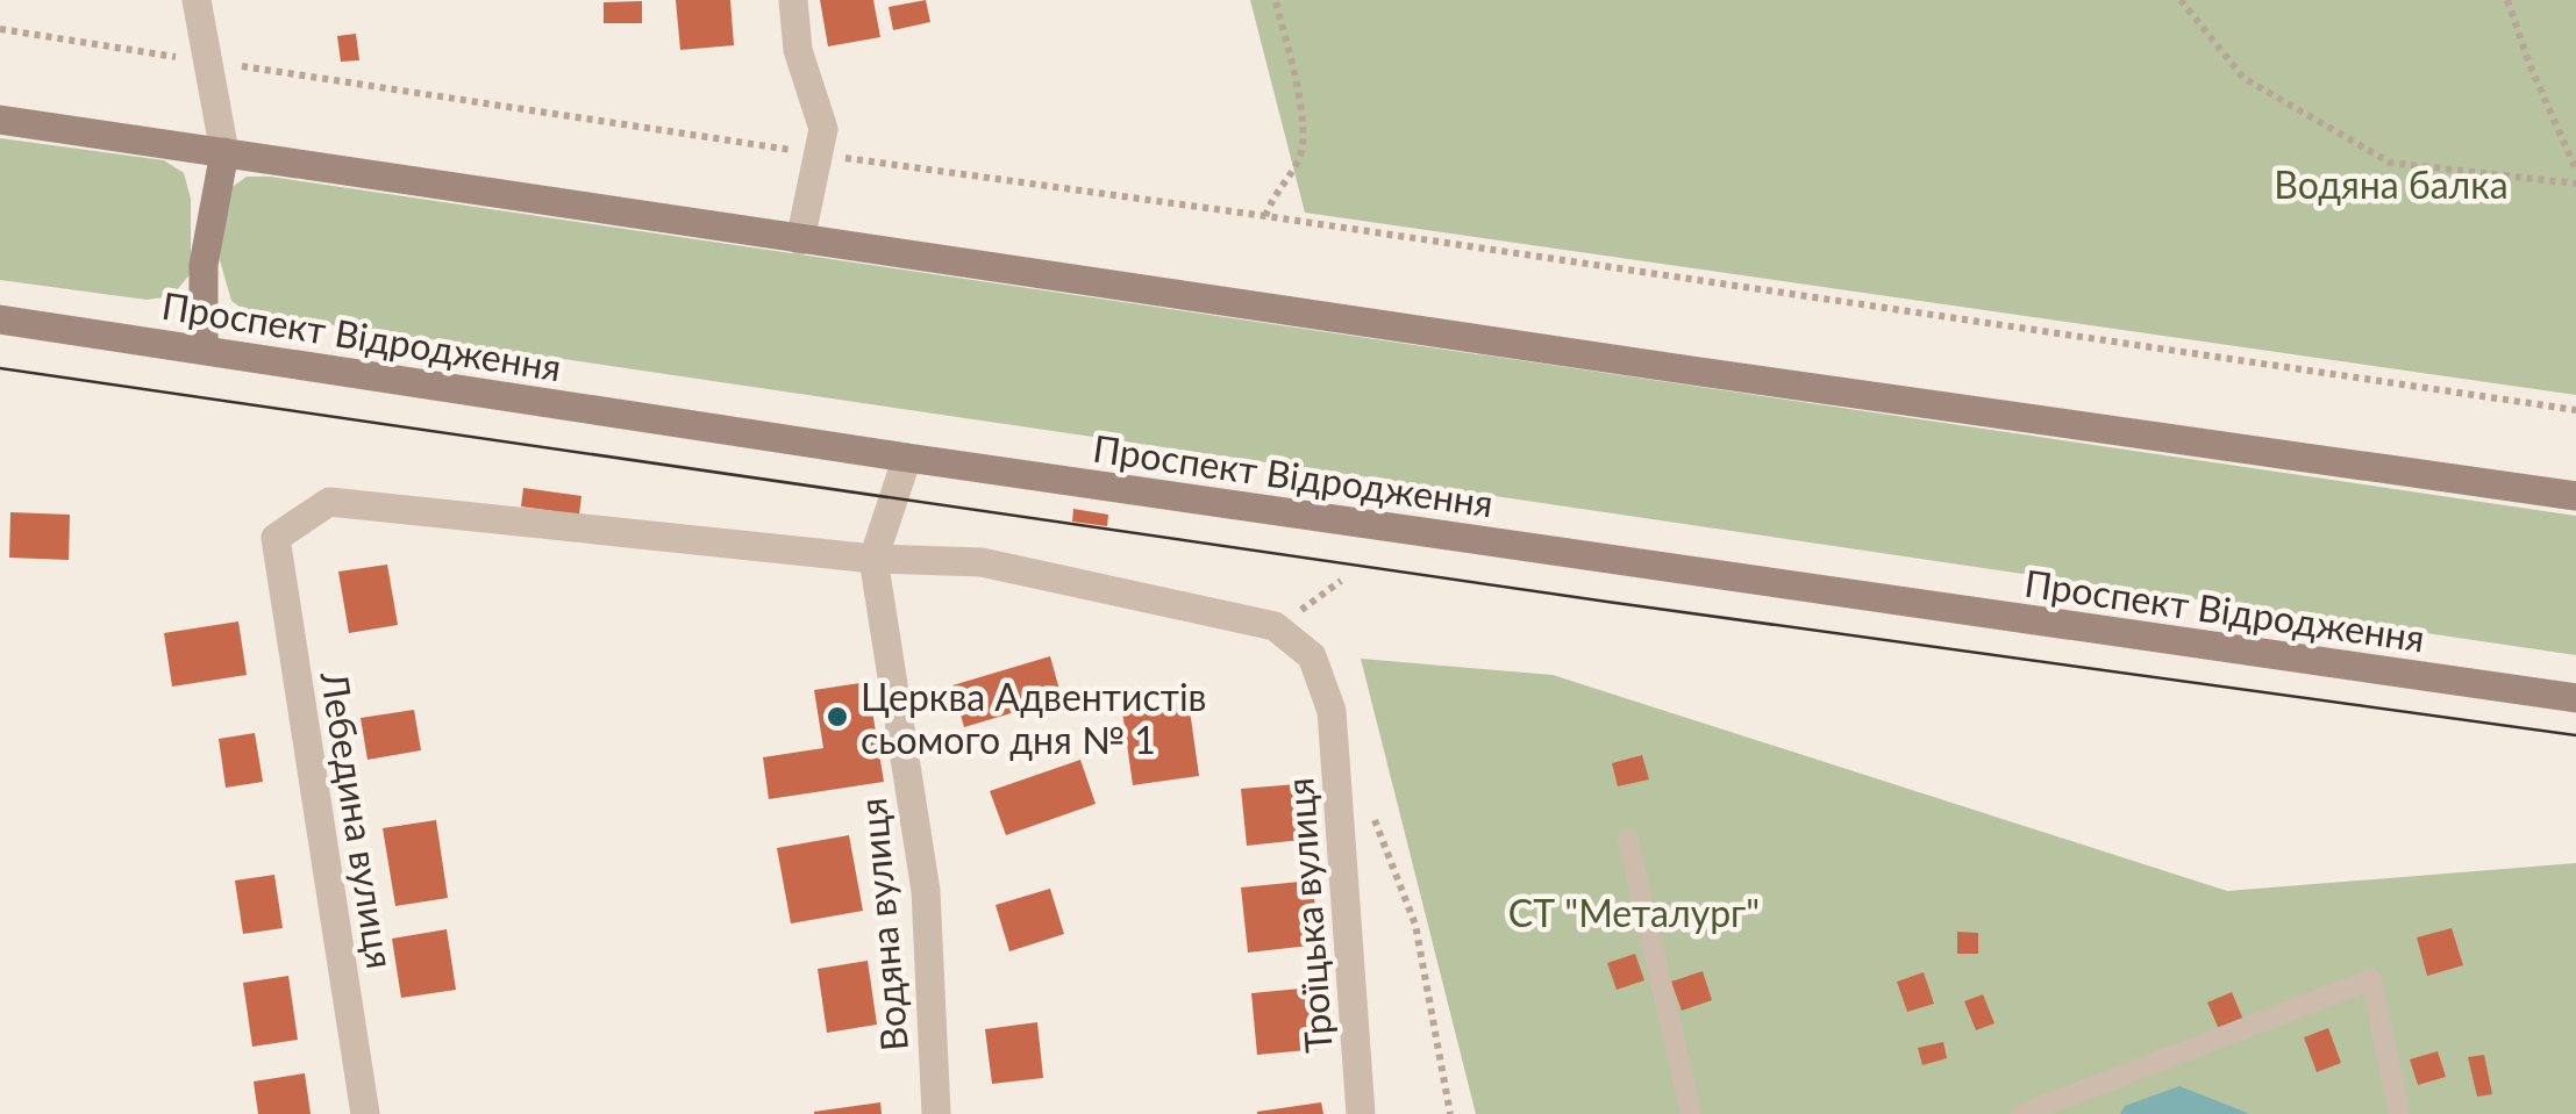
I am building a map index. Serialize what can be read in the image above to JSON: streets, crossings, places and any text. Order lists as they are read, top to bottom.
{
  "streets": {
    "main road": ["Проспект Відродження"],
    "street": ["Лебедина вулиця", "Троїцька вулиця", "Водяна вулиця"]
  },
  "crossings": [
    ["Проспект Відродження", "Водяна вулиця"],
    ["Лебедина вулиця", "Водяна вулиця"]
  ],
  "parks": ["Водяна балка", "СТ \"Металург\""],
  "places": ["Церква Адвентистів сьомого дня № 1"]
}
